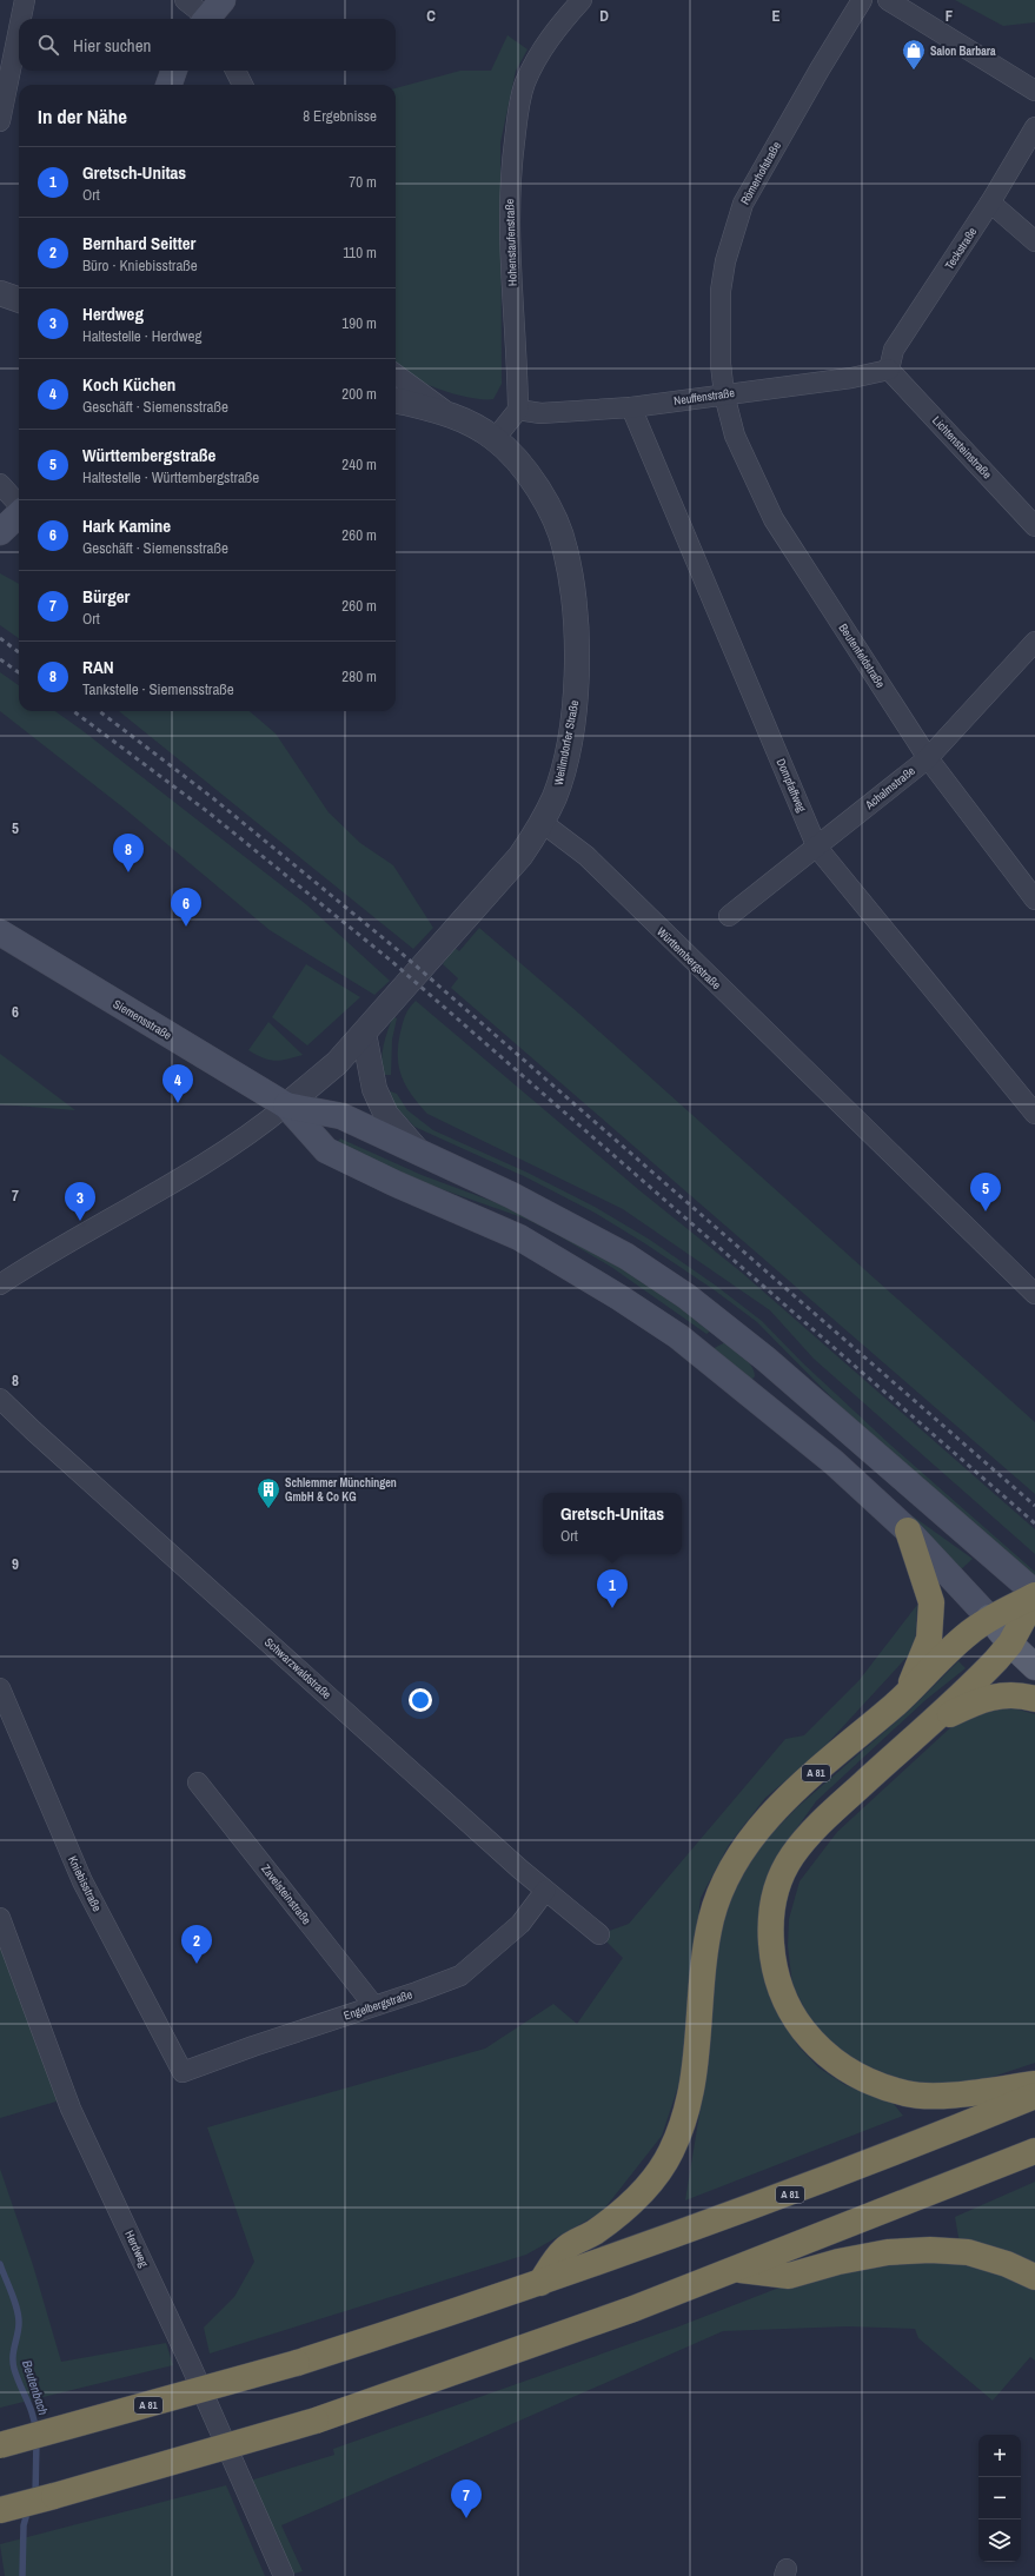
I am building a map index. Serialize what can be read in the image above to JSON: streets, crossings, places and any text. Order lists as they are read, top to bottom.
{
  "streets": {
    "highway": ["A 81"],
    "main road": ["Siemensstraße"],
    "street": [
      "Römerhofstraße",
      "Hohenstaufenstraße",
      "Teckstraße",
      "Neuffenstraße",
      "Lichtensteinstraße",
      "Beutenfeldstraße",
      "Weilimdorfer Straße",
      "Dompfaffweg",
      "Achalmstraße",
      "Württembergstraße",
      "Schwarzwaldstraße",
      "Kniebisstraße",
      "Zavelsteinstraße",
      "Engelbergstraße",
      "Herdweg"
    ]
  },
  "crossings": [
    ["Römerhofstraße", "Neuffenstraße"],
    ["Römerhofstraße", "Beutenfeldstraße"],
    ["Hohenstaufenstraße", "Neuffenstraße"],
    ["Teckstraße", "Neuffenstraße"],
    ["Teckstraße", "Lichtensteinstraße"],
    ["Neuffenstraße", "Lichtensteinstraße"],
    ["Neuffenstraße", "Beutenfeldstraße"],
    ["Neuffenstraße", "Dompfaffweg"],
    ["Beutenfeldstraße", "Achalmstraße"],
    ["Weilimdorfer Straße", "Württembergstraße"],
    ["Weilimdorfer Straße", "Siemensstraße"],
    ["Dompfaffweg", "Achalmstraße"],
    ["Schwarzwaldstraße", "Engelbergstraße"],
    ["Kniebisstraße", "Engelbergstraße"],
    ["Zavelsteinstraße", "Engelbergstraße"]
  ],
  "water": ["Beutenbach"],
  "places": {
    "shop": ["Salon Barbara"],
    "building": ["Schlemmer Münchingen GmbH & Co KG"]
  },
  "page": {
    "search": "Hier suchen",
    "heading": ["In der Nähe", "8 Ergebnisse"],
    "list": [
      {
        "mark": "1",
        "name": "Gretsch-Unitas",
        "note": "Ort",
        "value": "70 m"
      },
      {
        "mark": "2",
        "name": "Bernhard Seitter",
        "note": "Büro · Kniebisstraße",
        "value": "110 m"
      },
      {
        "mark": "3",
        "name": "Herdweg",
        "note": "Haltestelle · Herdweg",
        "value": "190 m"
      },
      {
        "mark": "4",
        "name": "Koch Küchen",
        "note": "Geschäft · Siemensstraße",
        "value": "200 m"
      },
      {
        "mark": "5",
        "name": "Württembergstraße",
        "note": "Haltestelle · Württembergstraße",
        "value": "240 m"
      },
      {
        "mark": "6",
        "name": "Hark Kamine",
        "note": "Geschäft · Siemensstraße",
        "value": "260 m"
      },
      {
        "mark": "7",
        "name": "Bürger",
        "note": "Ort",
        "value": "260 m"
      },
      {
        "mark": "8",
        "name": "RAN",
        "note": "Tankstelle · Siemensstraße",
        "value": "280 m"
      }
    ],
    "pins": [
      "8",
      "6",
      "4",
      "5",
      "3",
      "1",
      "2",
      "7"
    ],
    "popup": ["Gretsch-Unitas", "Ort"],
    "map_buttons": ["+", "−"]
  },
  "grid": {
    "columns": [
      "C",
      "D",
      "E",
      "F"
    ],
    "rows": [
      "5",
      "6",
      "7",
      "8",
      "9"
    ]
  }
}
